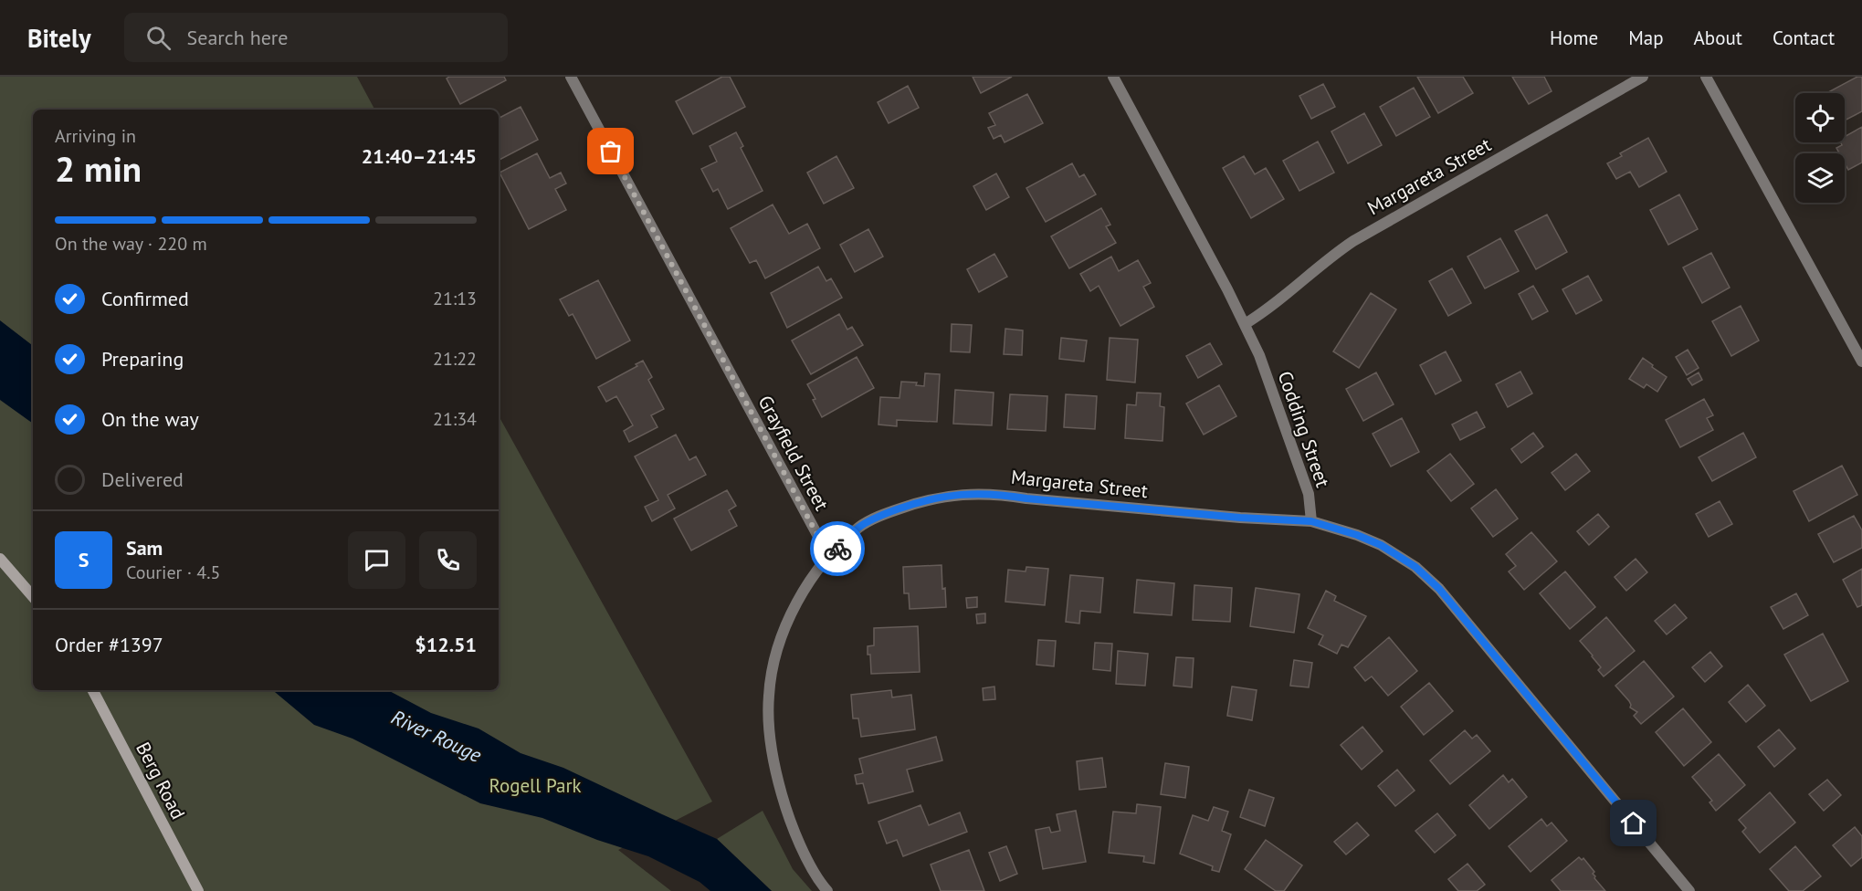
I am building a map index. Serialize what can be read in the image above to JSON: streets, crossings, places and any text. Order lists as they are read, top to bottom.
{
  "streets": {
    "street": [
      "Margareta Street",
      "Codding Street",
      "Grayfield Street",
      "Berg Road"
    ]
  },
  "crossings": [
    ["Margareta Street", "Codding Street"],
    ["Margareta Street", "Grayfield Street"]
  ],
  "water": ["River Rouge"],
  "parks": ["Rogell Park"],
  "page": {
    "header": "Bitely",
    "search": "Search here",
    "nav": [
      "Home",
      "Map",
      "About",
      "Contact"
    ],
    "heading": ["2 min", "Arriving in", "21:40–21:45"],
    "panel": [
      "Sam",
      "Courier · 4.5",
      "Order #1397",
      "$12.51"
    ],
    "bar": "On the way · 220 m",
    "list": [
      ["Confirmed", "21:13"],
      ["Preparing", "21:22"],
      ["On the way", "21:34"],
      "Delivered"
    ],
    "round": "S"
  }
}
